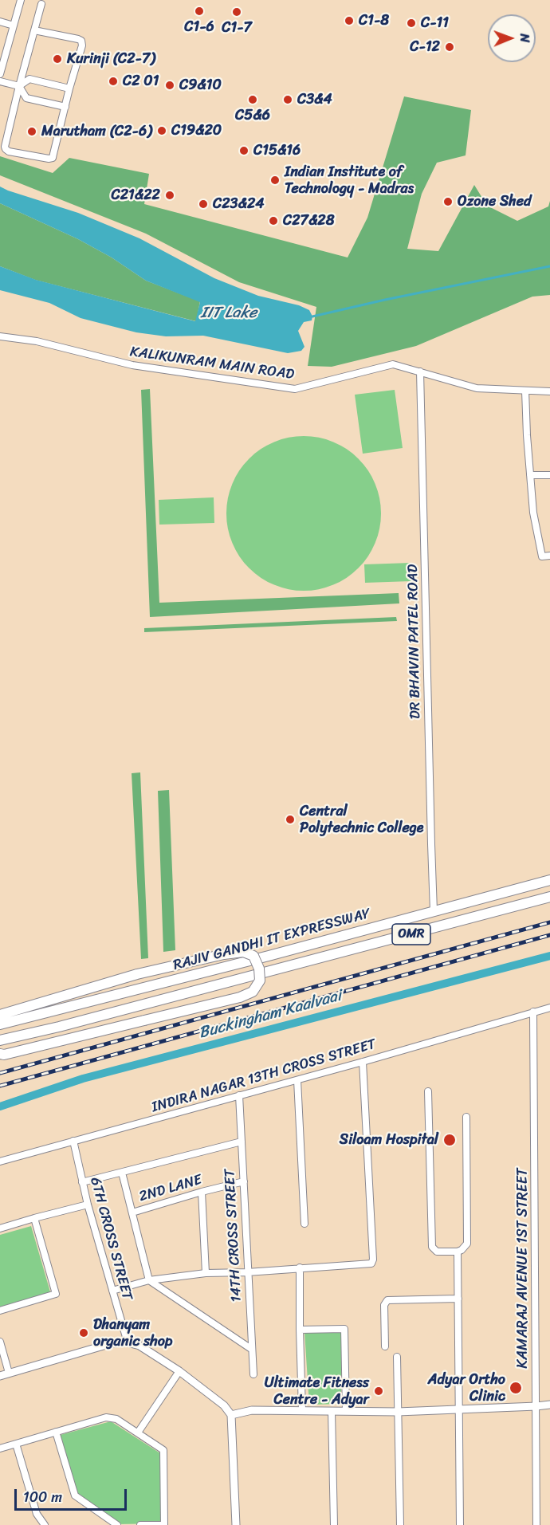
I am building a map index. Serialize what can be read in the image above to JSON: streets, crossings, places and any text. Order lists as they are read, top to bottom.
{
  "streets": {
    "main road": ["OMR", "RAJIV GANDHI IT EXPRESSWAY"],
    "street": [
      "KALIKUNRAM MAIN ROAD",
      "DR BHAVIN PATEL ROAD",
      "INDIRA NAGAR 13TH CROSS STREET",
      "2ND LANE",
      "14TH CROSS STREET",
      "6TH CROSS STREET",
      "KAMARAJ AVENUE 1ST STREET"
    ]
  },
  "crossings": [
    ["KALIKUNRAM MAIN ROAD", "DR BHAVIN PATEL ROAD"],
    ["DR BHAVIN PATEL ROAD", "RAJIV GANDHI IT EXPRESSWAY"],
    ["INDIRA NAGAR 13TH CROSS STREET", "14TH CROSS STREET"],
    ["INDIRA NAGAR 13TH CROSS STREET", "6TH CROSS STREET"],
    ["INDIRA NAGAR 13TH CROSS STREET", "KAMARAJ AVENUE 1ST STREET"],
    ["2ND LANE", "14TH CROSS STREET"]
  ],
  "water": ["IIT Lake", "Buckingham Kaalvaai"],
  "places": [
    "C1-6",
    "C1-7",
    "C1-8",
    "C-11",
    "C-12",
    "Kurinji (C2-7)",
    "C2 01",
    "C9&10",
    "C5&6",
    "C3&4",
    "C19&20",
    "Marutham (C2-6)",
    "C15&16",
    "Indian Institute of Technology - Madras",
    "C21&22",
    "Ozone Shed",
    "C23&24",
    "C27&28",
    "Central Polytechnic College",
    "Siloam Hospital",
    "Dhanyam organic shop",
    "Adyar Ortho Clinic",
    "Ultimate Fitness Centre - Adyar"
  ],
  "scale_bar": "100 m",
  "north": "right"
}
